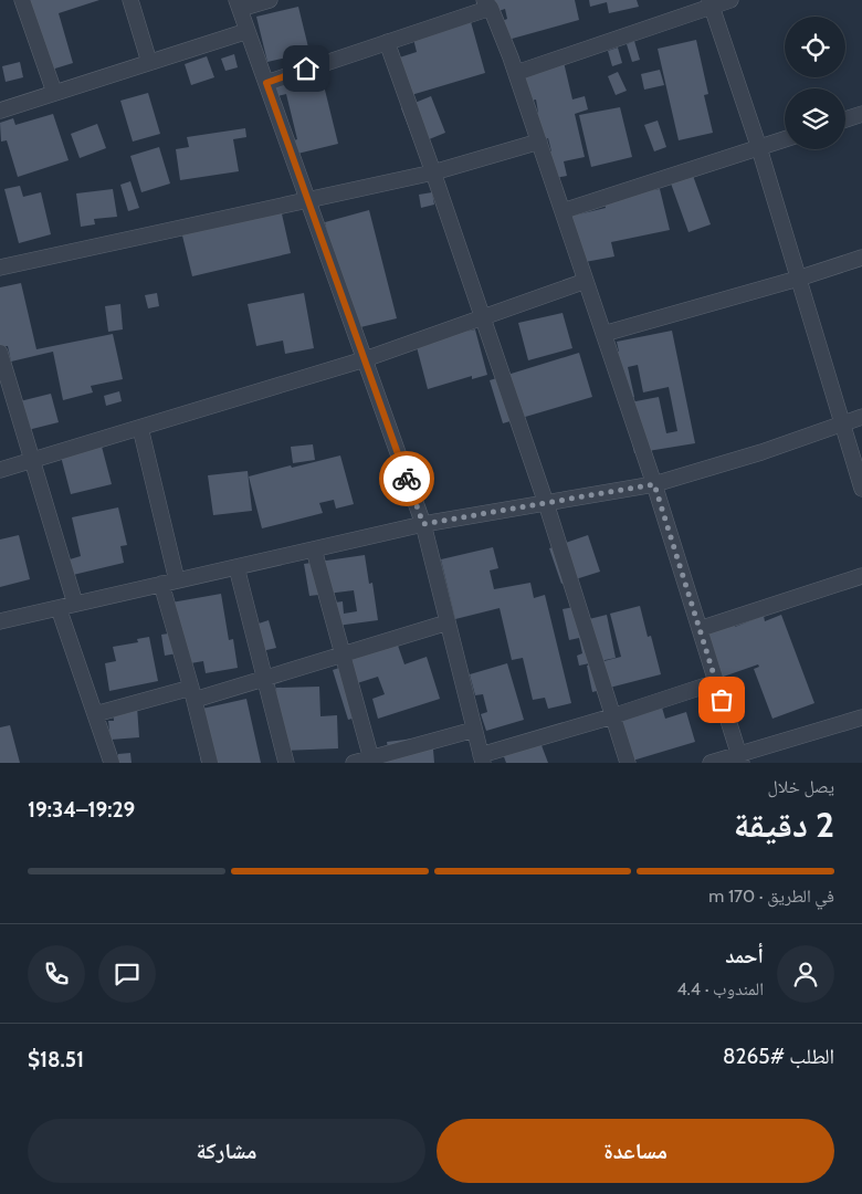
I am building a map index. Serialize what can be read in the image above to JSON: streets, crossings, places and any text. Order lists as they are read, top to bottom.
{
  "page": {
    "heading": ["2 دقيقة", "يصل خلال", "19:29–19:34"],
    "panel": [
      "أحمد",
      "المندوب · 4.4",
      "الطلب #8265",
      "$18.51"
    ],
    "bar": "في الطريق · 170 m",
    "buttons": ["مساعدة", "مشاركة"]
  }
}
